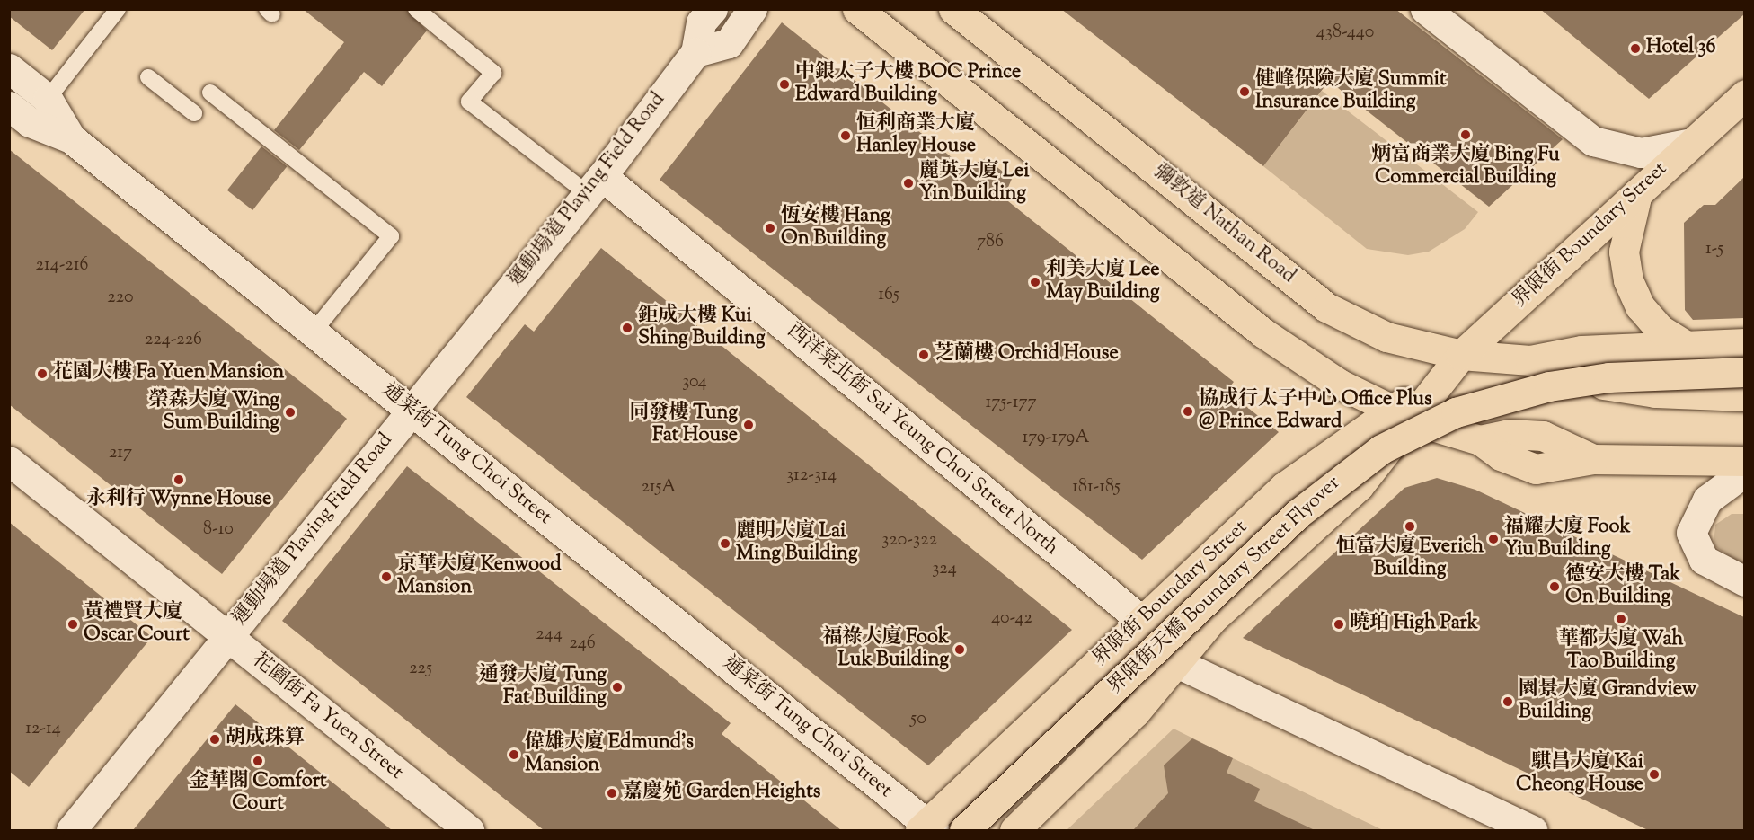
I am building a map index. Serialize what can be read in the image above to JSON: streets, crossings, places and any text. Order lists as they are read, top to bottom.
{
  "streets": {
    "main road": ["彌敦道 Nathan Road", "界限街 Boundary Street", "界限街天橋 Boundary Street Flyover"],
    "street": [
      "運動場道 Playing Field Road",
      "西洋菜北街 Sai Yeung Choi Street North",
      "通菜街 Tung Choi Street",
      "花園街 Fa Yuen Street"
    ]
  },
  "crossings": [
    ["運動場道 Playing Field Road", "西洋菜北街 Sai Yeung Choi Street North"],
    ["運動場道 Playing Field Road", "通菜街 Tung Choi Street"],
    ["運動場道 Playing Field Road", "花園街 Fa Yuen Street"],
    ["彌敦道 Nathan Road", "界限街 Boundary Street"],
    ["界限街 Boundary Street", "西洋菜北街 Sai Yeung Choi Street North"],
    ["界限街 Boundary Street", "通菜街 Tung Choi Street"]
  ],
  "places": [
    "Hotel 36",
    "中銀太子大樓 BOC Prince Edward Building",
    "健峰保險大廈 Summit Insurance Building",
    "炳富商業大廈 Bing Fu Commercial Building",
    "恒利商業大廈 Hanley House",
    "麗英大廈 Lei Yin Building",
    "恆安樓 Hang On Building",
    "利美大廈 Lee May Building",
    "鉅成大樓 Kui Shing Building",
    "芝蘭樓 Orchid House",
    "花園大樓 Fa Yuen Mansion",
    "協成行太子中心 Office Plus @ Prince Edward",
    "榮森大廈 Wing Sum Building",
    "同發樓 Tung Fat House",
    "永利行 Wynne House",
    "恒富大廈 Everich Building",
    "福耀大廈 Fook Yiu Building",
    "麗明大廈 Lai Ming Building",
    "京華大廈 Kenwood Mansion",
    "德安大樓 Tak On Building",
    "華都大廈 Wah Tao Building",
    "黃禮賢大廈 Oscar Court",
    "曉珀 High Park",
    "福祿大廈 Fook Luk Building",
    "通發大廈 Tung Fat Building",
    "園景大廈 Grandview Building",
    "胡成珠算",
    "偉雄大廈 Edmund's Mansion",
    "金華閣 Comfort Court",
    "騏昌大廈 Kai Cheong House",
    "嘉慶苑 Garden Heights"
  ],
  "house_numbers": [
    "438-440",
    "786",
    "1-5",
    "214-216",
    "165",
    "220",
    "224-226",
    "304",
    "175-177",
    "179-179A",
    "217",
    "312-314",
    "215A",
    "181-185",
    "8-10",
    "320-322",
    "324",
    "40-42",
    "244",
    "246",
    "225",
    "50",
    "12-14"
  ]
}
